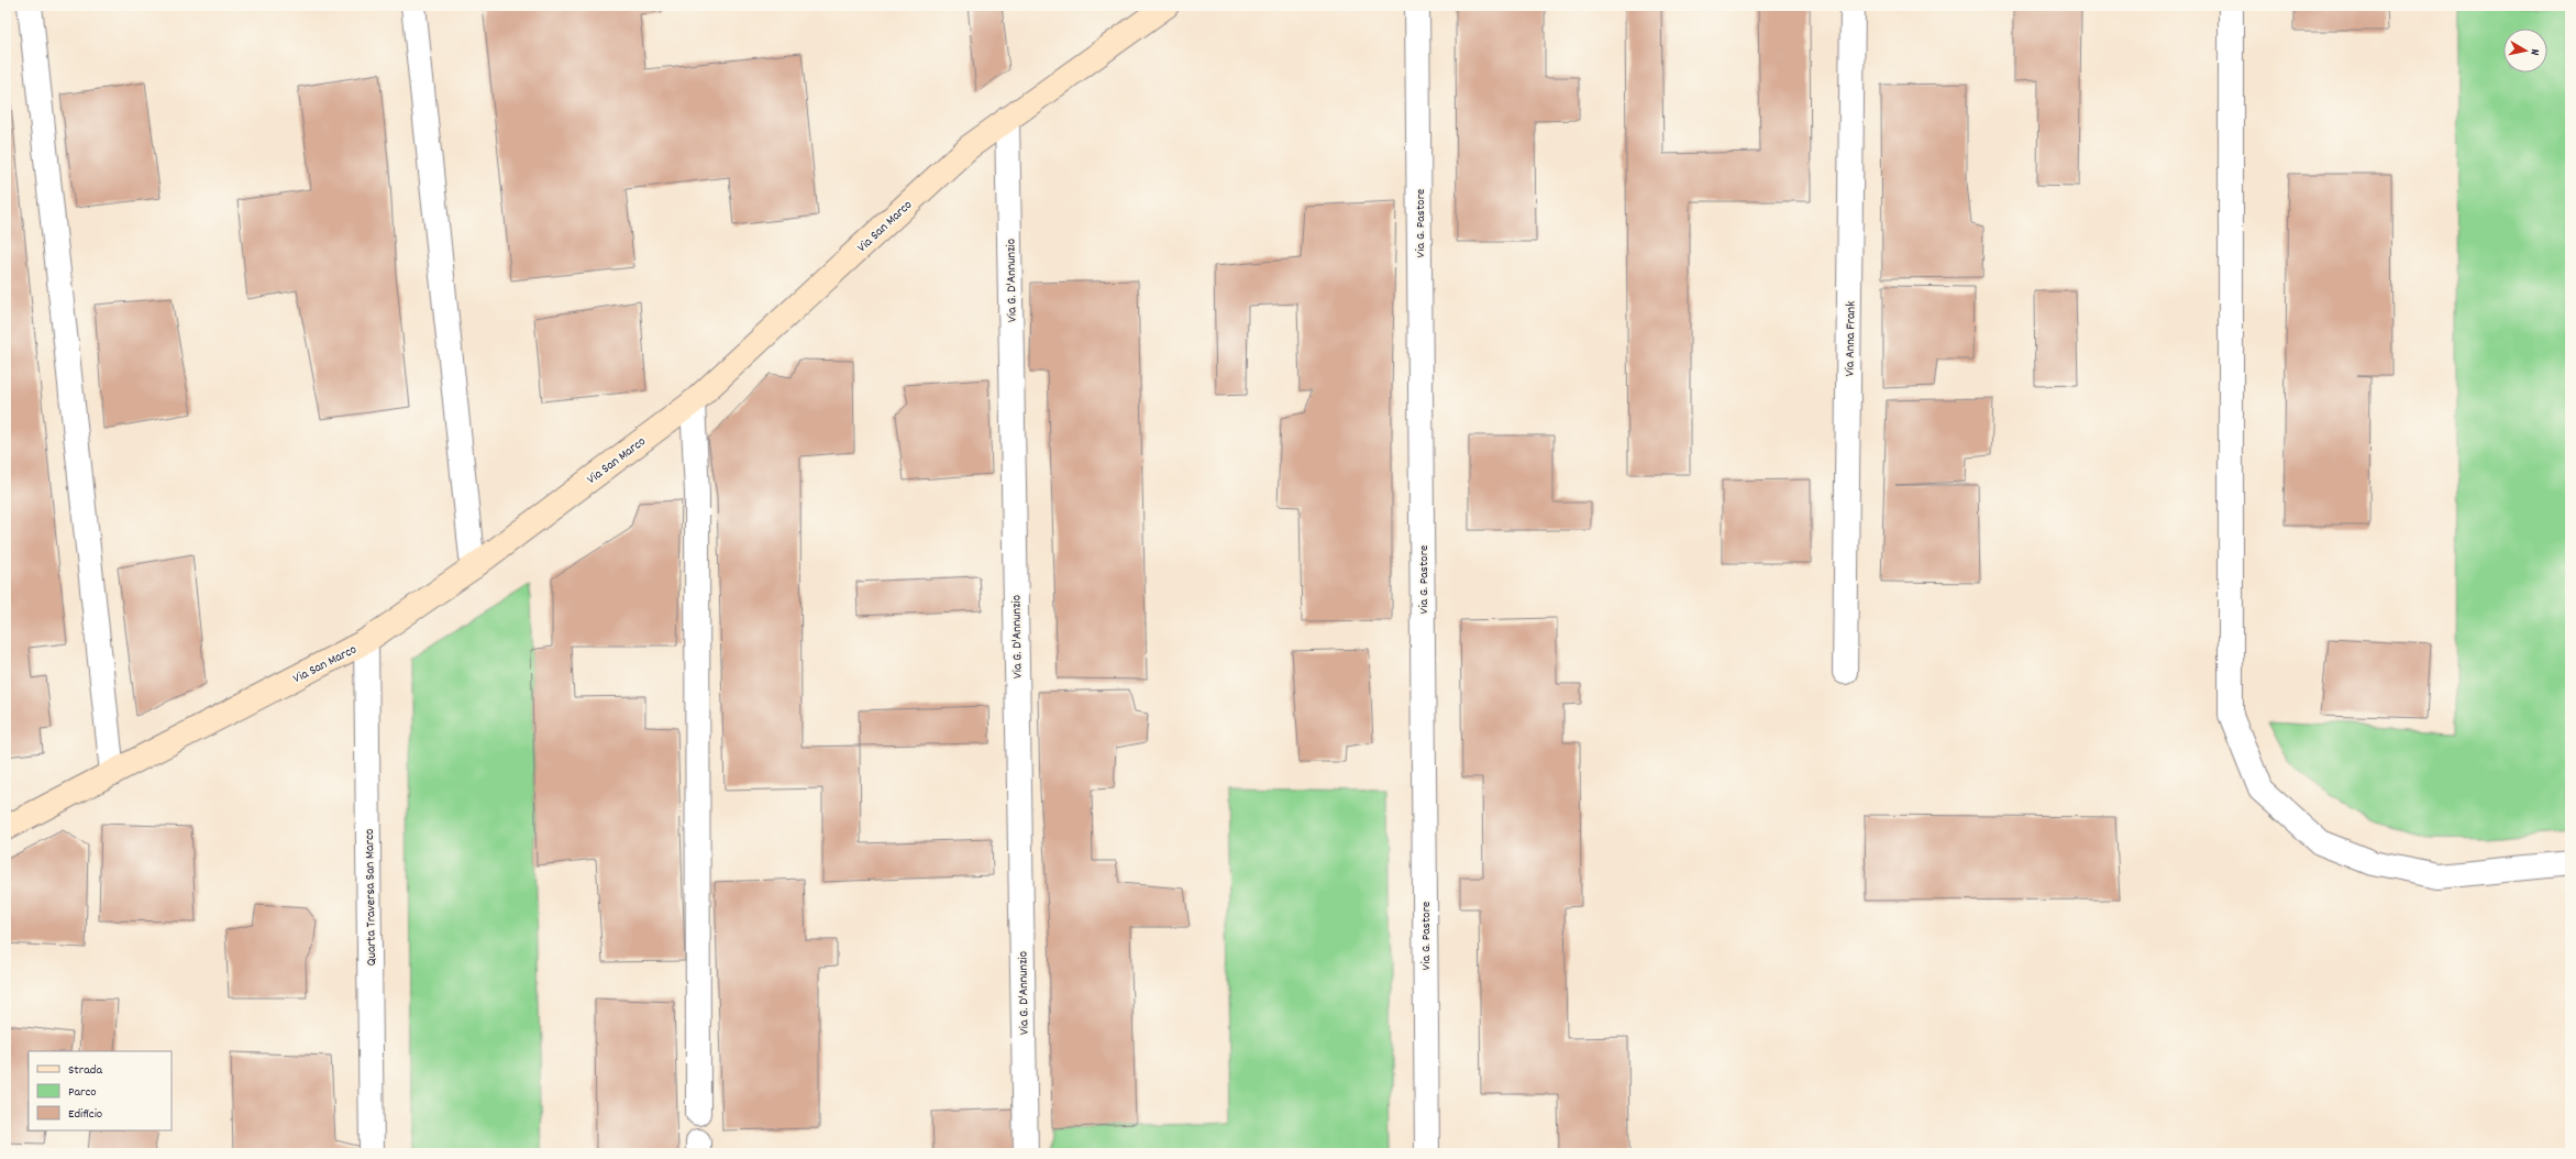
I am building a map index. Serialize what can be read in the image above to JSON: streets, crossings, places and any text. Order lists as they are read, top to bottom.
{
  "streets": {
    "main road": ["Via San Marco"],
    "street": [
      "Via G. Pastore",
      "Via G. D'Annunzio",
      "Via Anna Frank",
      "Quarta Traversa San Marco"
    ]
  },
  "crossings": [
    ["Via San Marco", "Via G. D'Annunzio"],
    ["Via San Marco", "Quarta Traversa San Marco"]
  ],
  "legend": ["Strada", "Parco", "Edificio"],
  "north": "right"
}
